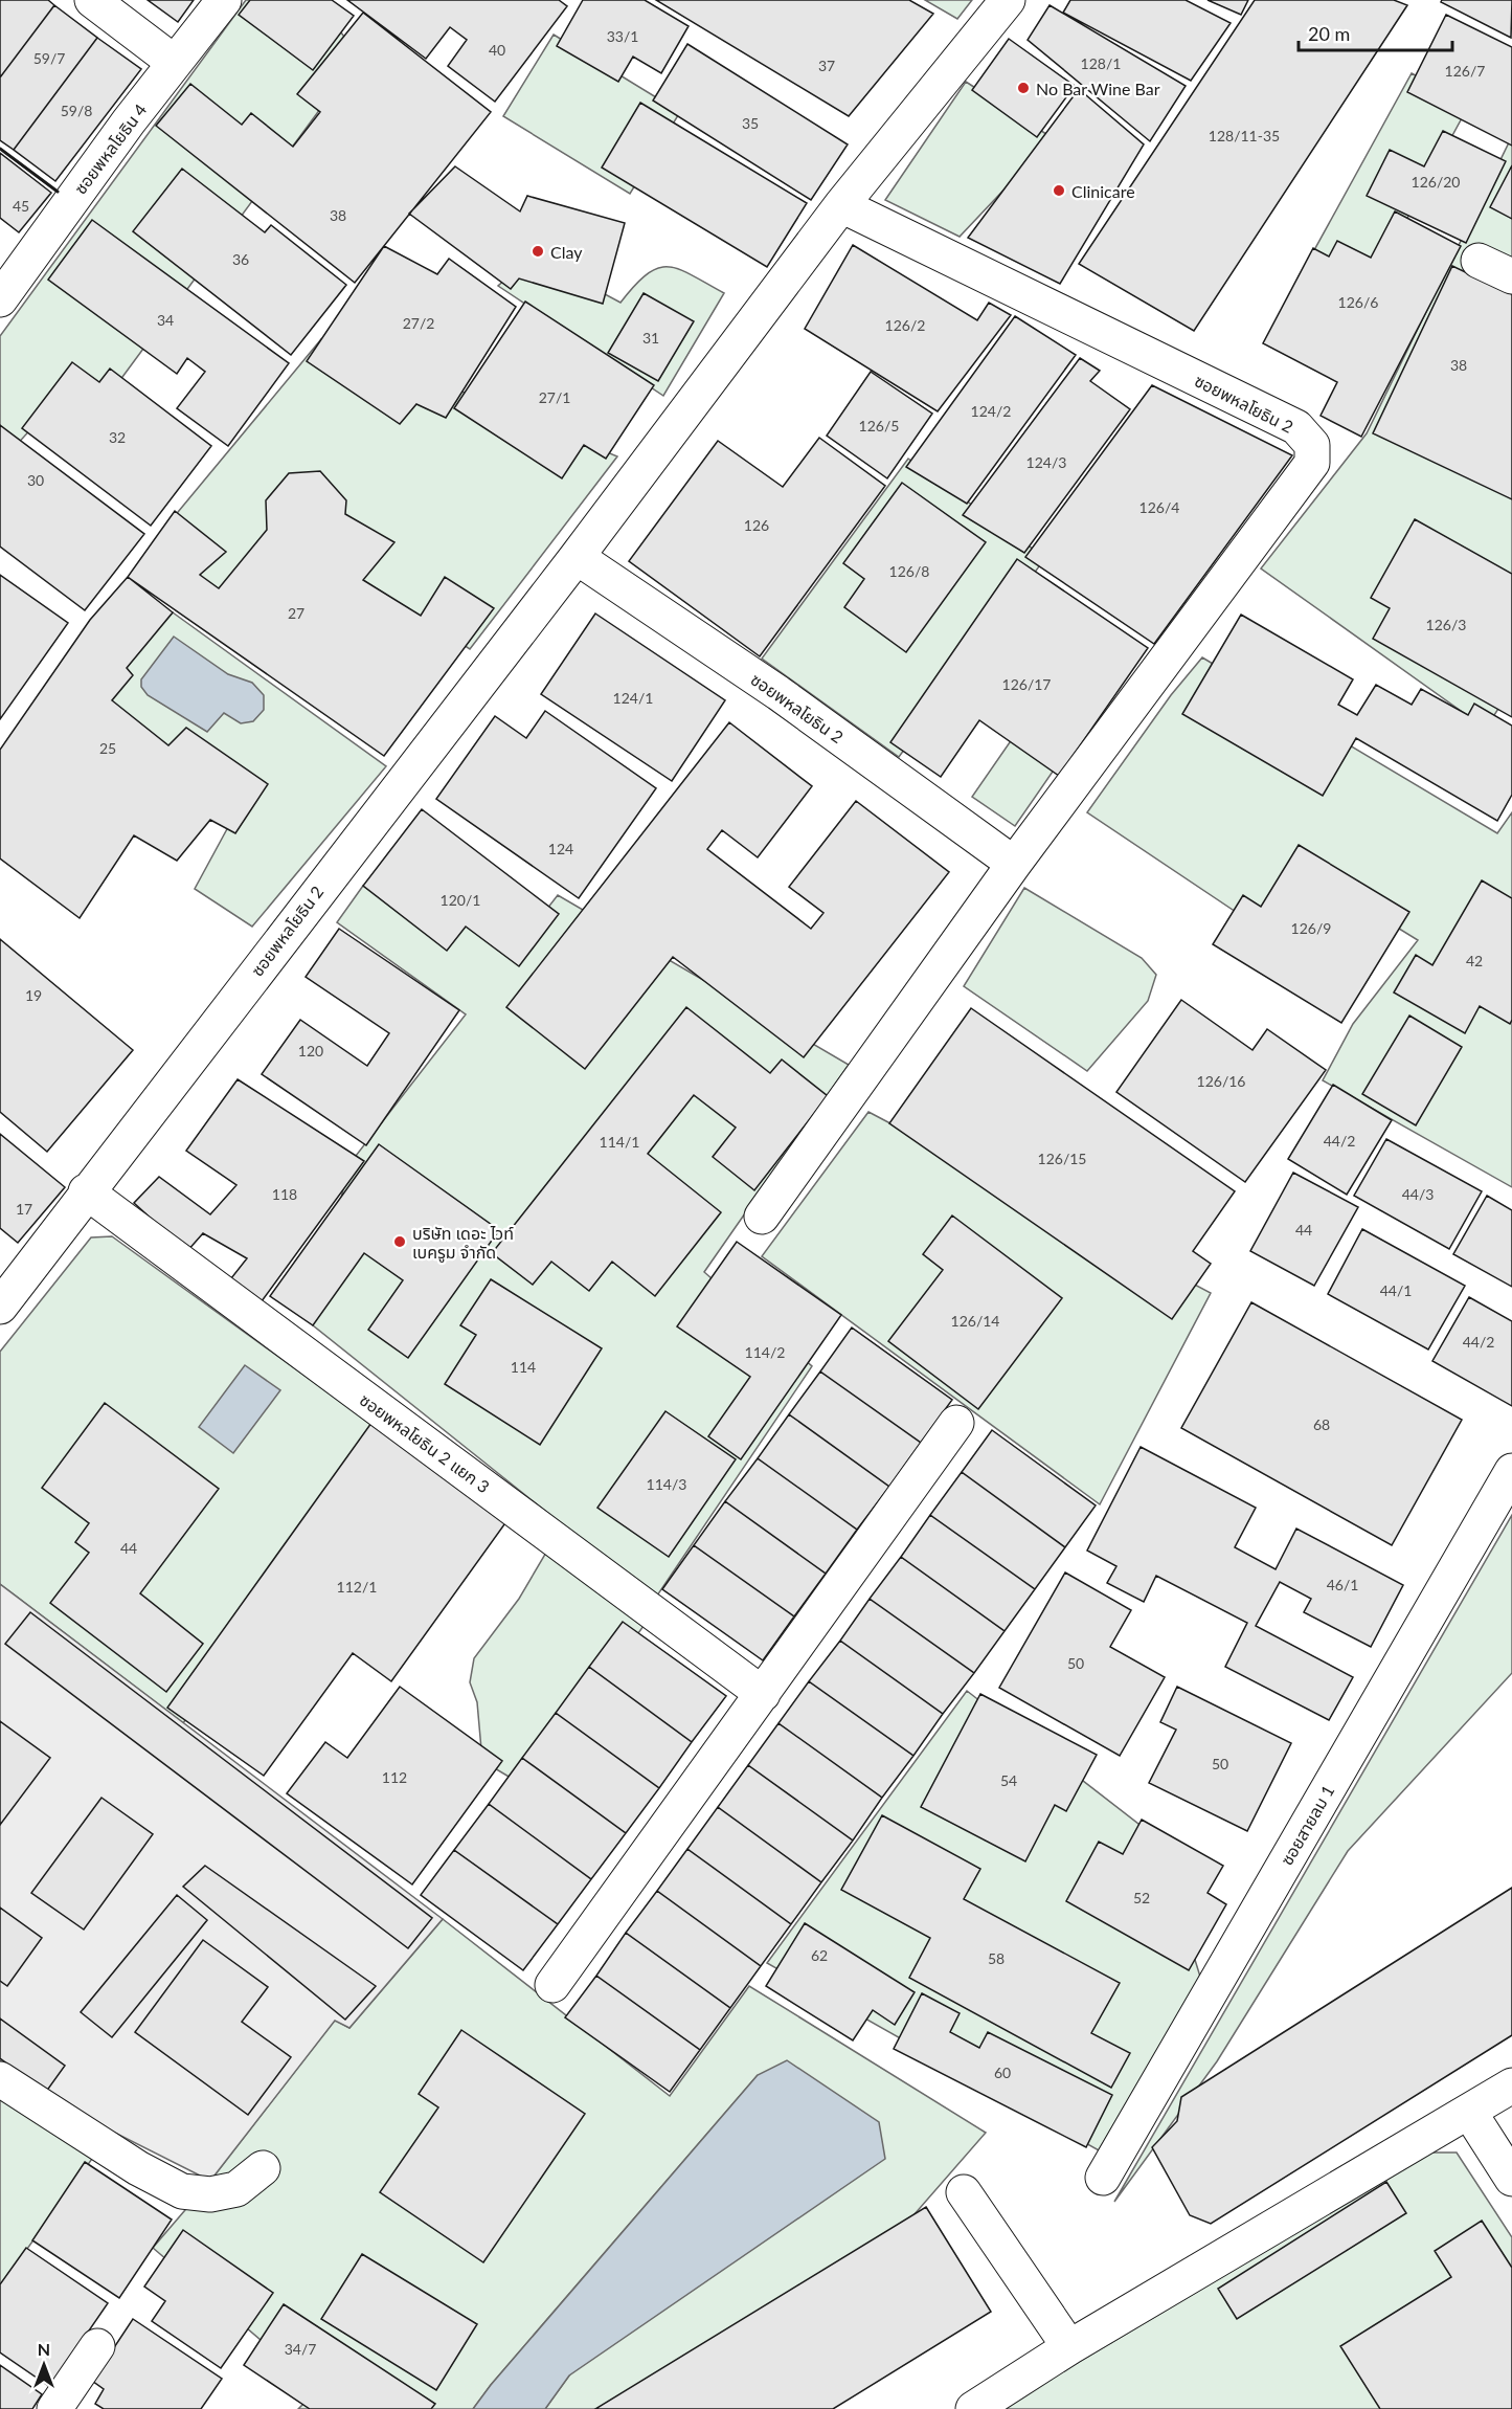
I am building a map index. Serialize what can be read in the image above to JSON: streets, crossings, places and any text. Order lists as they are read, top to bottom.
{
  "streets": {
    "street": [
      "ซอยพหลโยธิน 4",
      "ซอยพหลโยธิน 2",
      "ซอยพหลโยธิน 2 แยก 3",
      "ซอยสายลม 1"
    ]
  },
  "crossings": [
    ["ซอยพหลโยธิน 2", "ซอยพหลโยธิน 2 แยก 3"]
  ],
  "places": [
    "No Bar Wine Bar",
    "Clinicare",
    "Clay",
    "บริษัท เดอะ ไวท์ เบครูม จำกัด"
  ],
  "house_numbers": [
    "33/1",
    "40",
    "59/7",
    "128/1",
    "37",
    "126/7",
    "59/8",
    "35",
    "128/11-35",
    "126/20",
    "45",
    "38",
    "36",
    "126/6",
    "34",
    "27/2",
    "126/2",
    "31",
    "38",
    "27/1",
    "124/2",
    "126/5",
    "32",
    "124/3",
    "30",
    "126/4",
    "126",
    "126/8",
    "27",
    "126/3",
    "126/17",
    "124/1",
    "25",
    "124",
    "120/1",
    "126/9",
    "42",
    "19",
    "120",
    "126/16",
    "44/2",
    "114/1",
    "126/15",
    "118",
    "44/3",
    "17",
    "44",
    "44/1",
    "126/14",
    "44/2",
    "114/2",
    "114",
    "68",
    "114/3",
    "44",
    "46/1",
    "112/1",
    "50",
    "50",
    "112",
    "54",
    "52",
    "62",
    "58",
    "60",
    "34/7"
  ],
  "scale_bar": "20 m",
  "north": "top"
}
